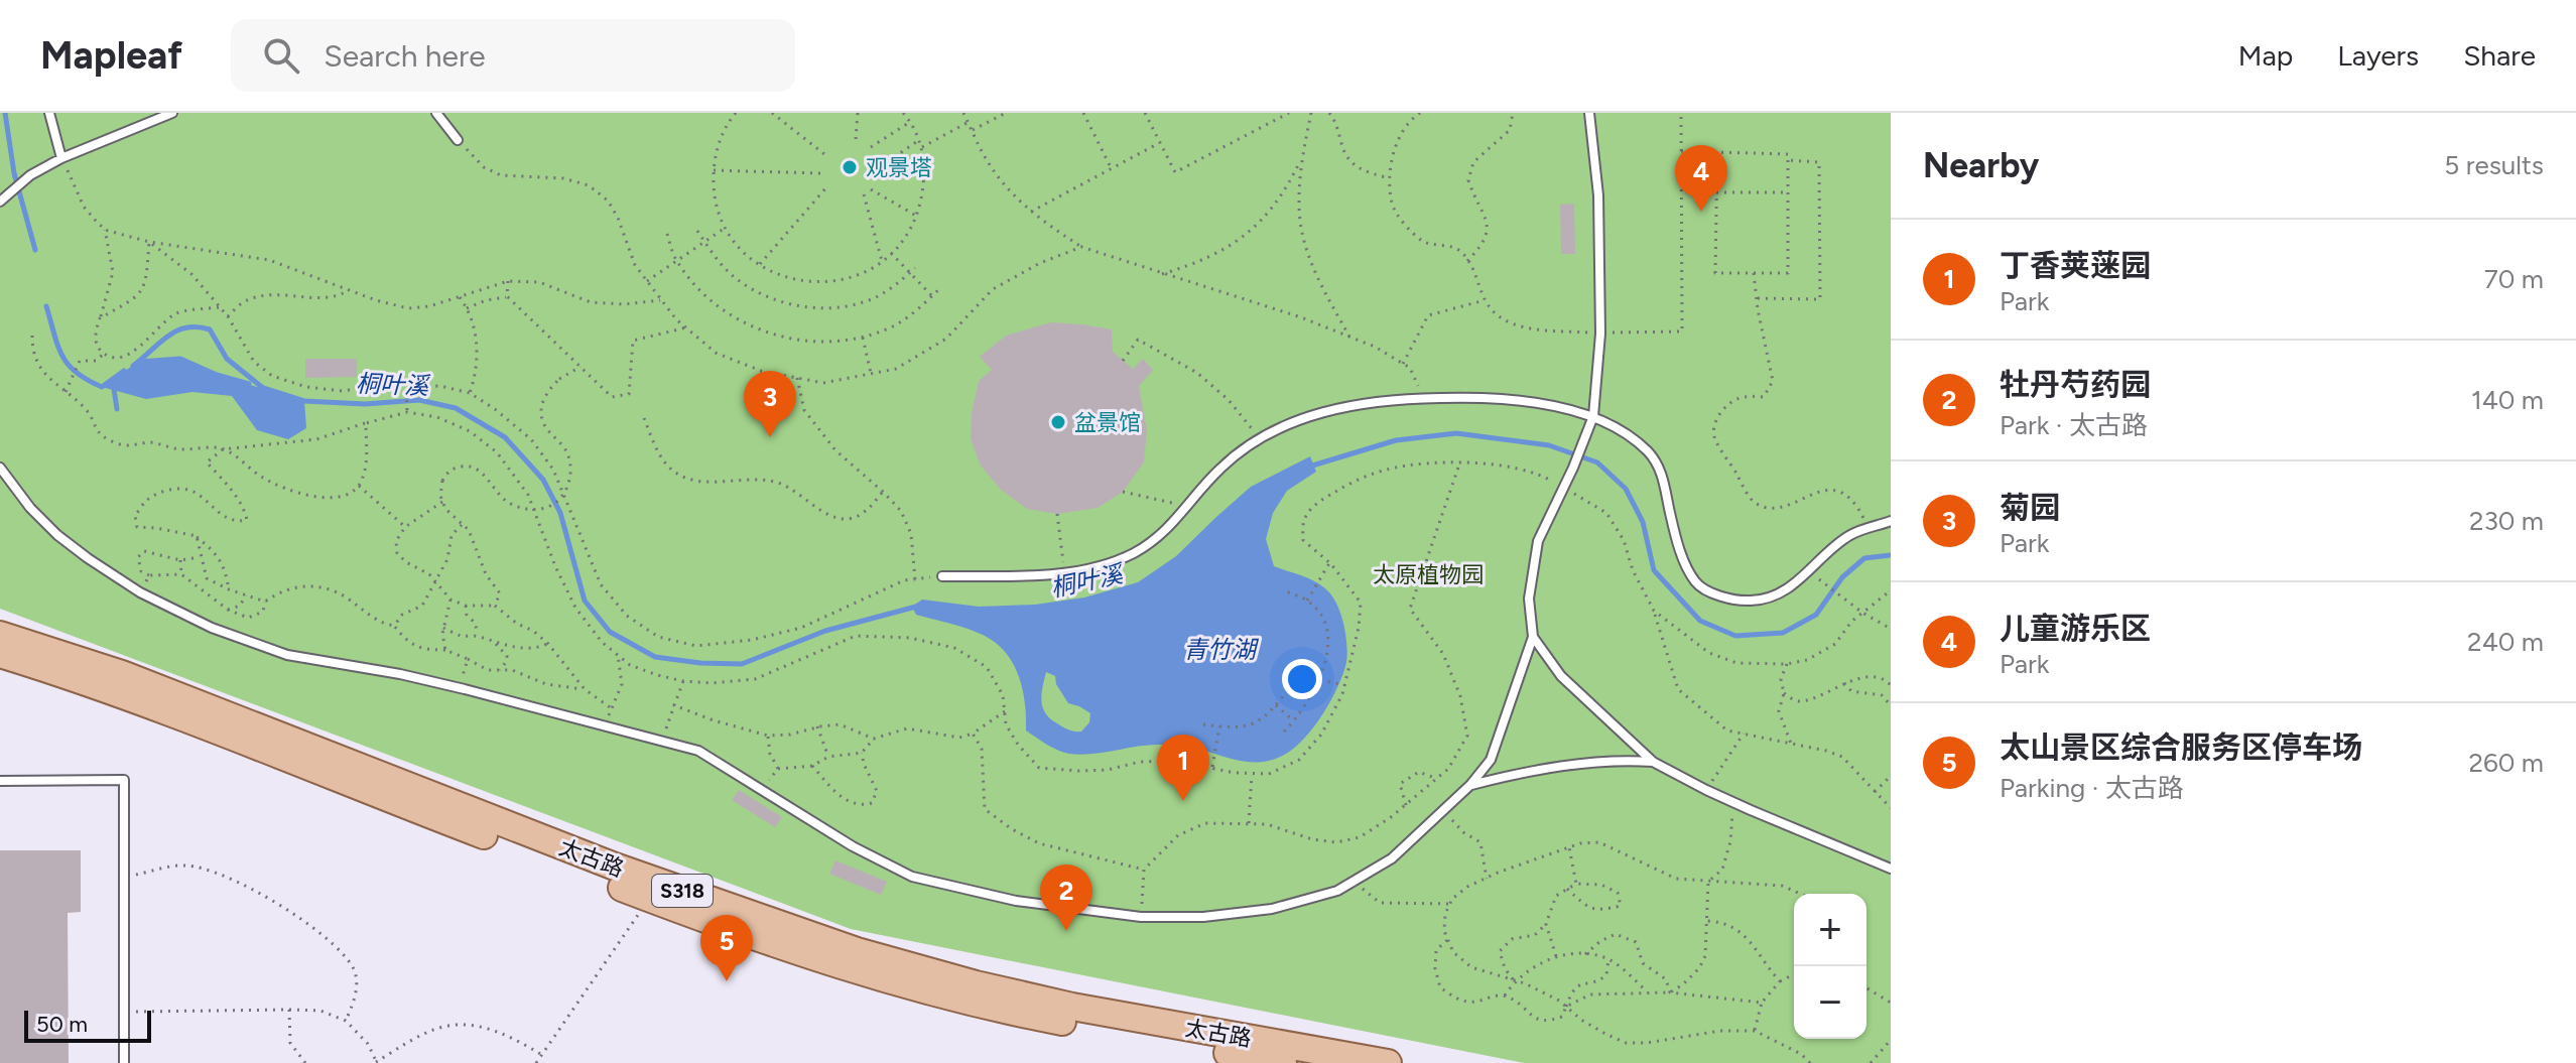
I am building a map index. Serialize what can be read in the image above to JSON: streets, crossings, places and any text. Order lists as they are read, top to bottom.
{
  "streets": {
    "main road": ["太古路", "S318"]
  },
  "water": ["桐叶溪", "青竹湖"],
  "parks": ["太原植物园"],
  "places": ["观景塔", "盆景馆"],
  "scale_bar": "50 m",
  "page": {
    "header": "Mapleaf",
    "search": "Search here",
    "nav": ["Map", "Layers", "Share"],
    "heading": ["Nearby", "5 results"],
    "pins": [
      "4",
      "3",
      "1",
      "2",
      "5"
    ],
    "list": [
      {
        "mark": "1",
        "name": "丁香荚蒾园",
        "note": "Park",
        "value": "70 m"
      },
      {
        "mark": "2",
        "name": "牡丹芍药园",
        "note": "Park · 太古路",
        "value": "140 m"
      },
      {
        "mark": "3",
        "name": "菊园",
        "note": "Park",
        "value": "230 m"
      },
      {
        "mark": "4",
        "name": "儿童游乐区",
        "note": "Park",
        "value": "240 m"
      },
      {
        "mark": "5",
        "name": "太山景区综合服务区停车场",
        "note": "Parking · 太古路",
        "value": "260 m"
      }
    ],
    "map_buttons": ["+", "−"],
    "scale": "50 m"
  }
}
